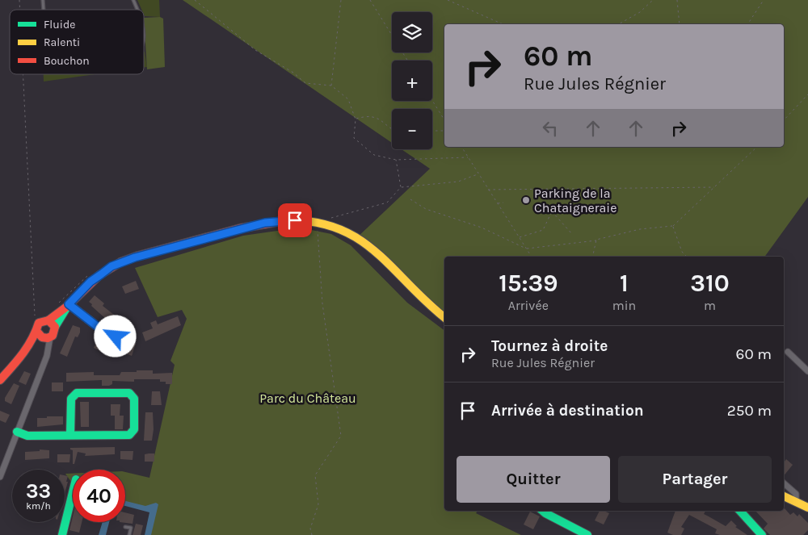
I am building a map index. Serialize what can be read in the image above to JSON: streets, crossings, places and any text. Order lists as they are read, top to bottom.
{
  "parks": ["Parc du Château"],
  "places": ["Parking de la Chataigneraie"],
  "legend": ["Fluide", "Ralenti", "Bouchon"],
  "page": {
    "map_buttons": ["+", "−"],
    "turn": ["60 m", "Rue Jules Régnier"],
    "eta": [
      "15:39",
      "Arrivée",
      "1",
      "min",
      "310",
      "m"
    ],
    "list": [
      {
        "name": "Tournez à droite",
        "note": "Rue Jules Régnier",
        "value": "60 m"
      },
      {
        "name": "Arrivée à destination",
        "value": "250 m"
      }
    ],
    "buttons": ["Quitter", "Partager"],
    "speed": "33 km/h",
    "limit": "40"
  }
}
